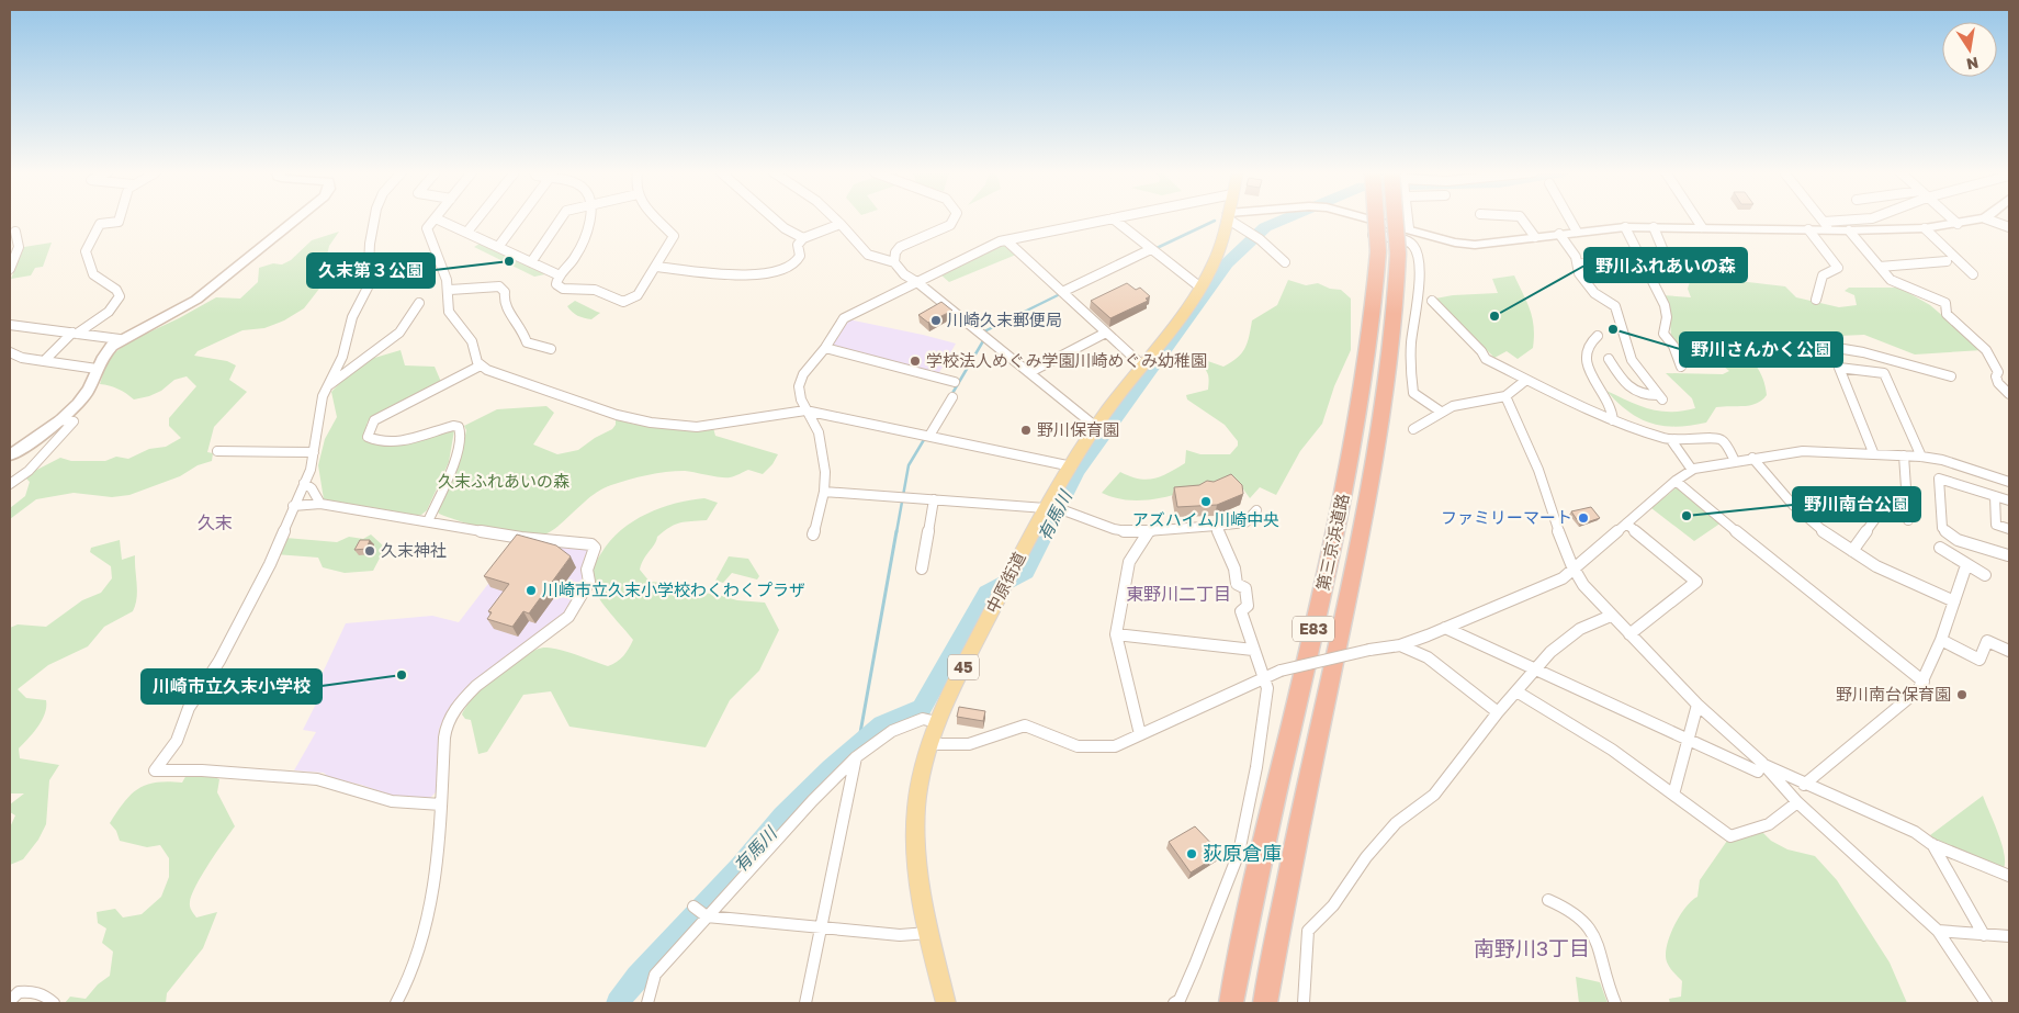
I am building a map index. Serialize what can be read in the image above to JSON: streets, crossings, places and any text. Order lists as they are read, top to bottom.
{
  "streets": {
    "highway": ["第三京浜道路", "E83"],
    "main road": ["中原街道", "45"]
  },
  "districts": ["久末", "東野川二丁目", "南野川3丁目"],
  "water": ["有馬川"],
  "parks": ["久末ふれあいの森"],
  "places": [
    "久末第３公園",
    "野川ふれあいの森",
    "川崎久末郵便局",
    "野川さんかく公園",
    "学校法人めぐみ学園川崎めぐみ幼稚園",
    "野川保育園",
    "アズハイム川崎中央",
    "野川南台公園",
    "ファミリーマート",
    "久末神社",
    "川崎市立久末小学校わくわくプラザ",
    "川崎市立久末小学校",
    "野川南台保育園",
    "荻原倉庫"
  ],
  "north": "bottom"
}
